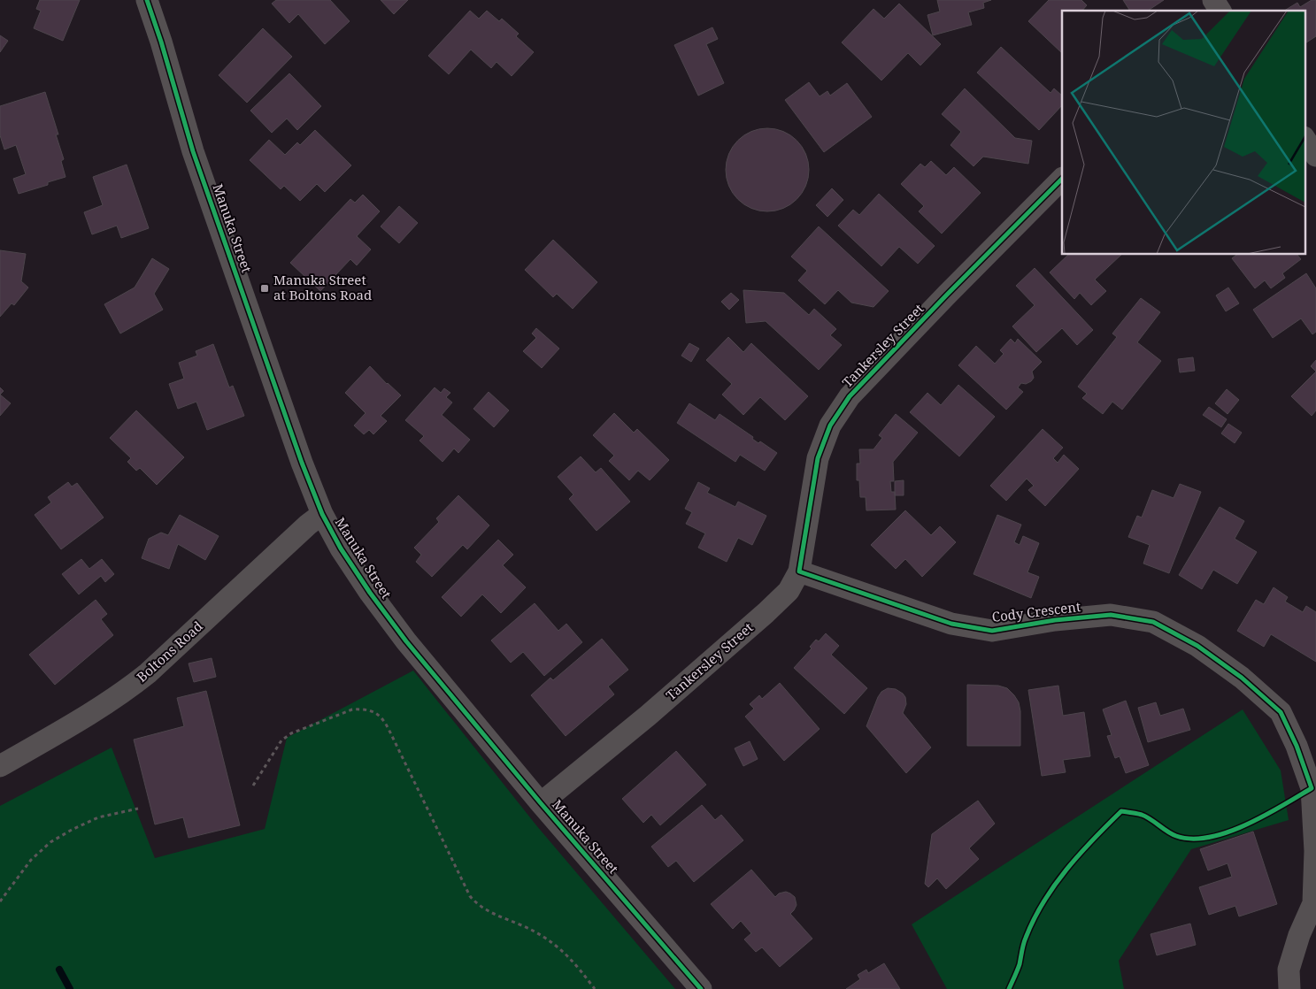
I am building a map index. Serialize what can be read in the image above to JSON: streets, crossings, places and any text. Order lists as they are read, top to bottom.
{
  "streets": {
    "street": [
      "Manuka Street",
      "Tankersley Street",
      "Cody Crescent",
      "Boltons Road"
    ]
  },
  "crossings": [
    ["Manuka Street", "Tankersley Street"],
    ["Manuka Street", "Boltons Road"],
    ["Tankersley Street", "Cody Crescent"]
  ],
  "places": {
    "transit": ["Manuka Street at Boltons Road"]
  }
}
